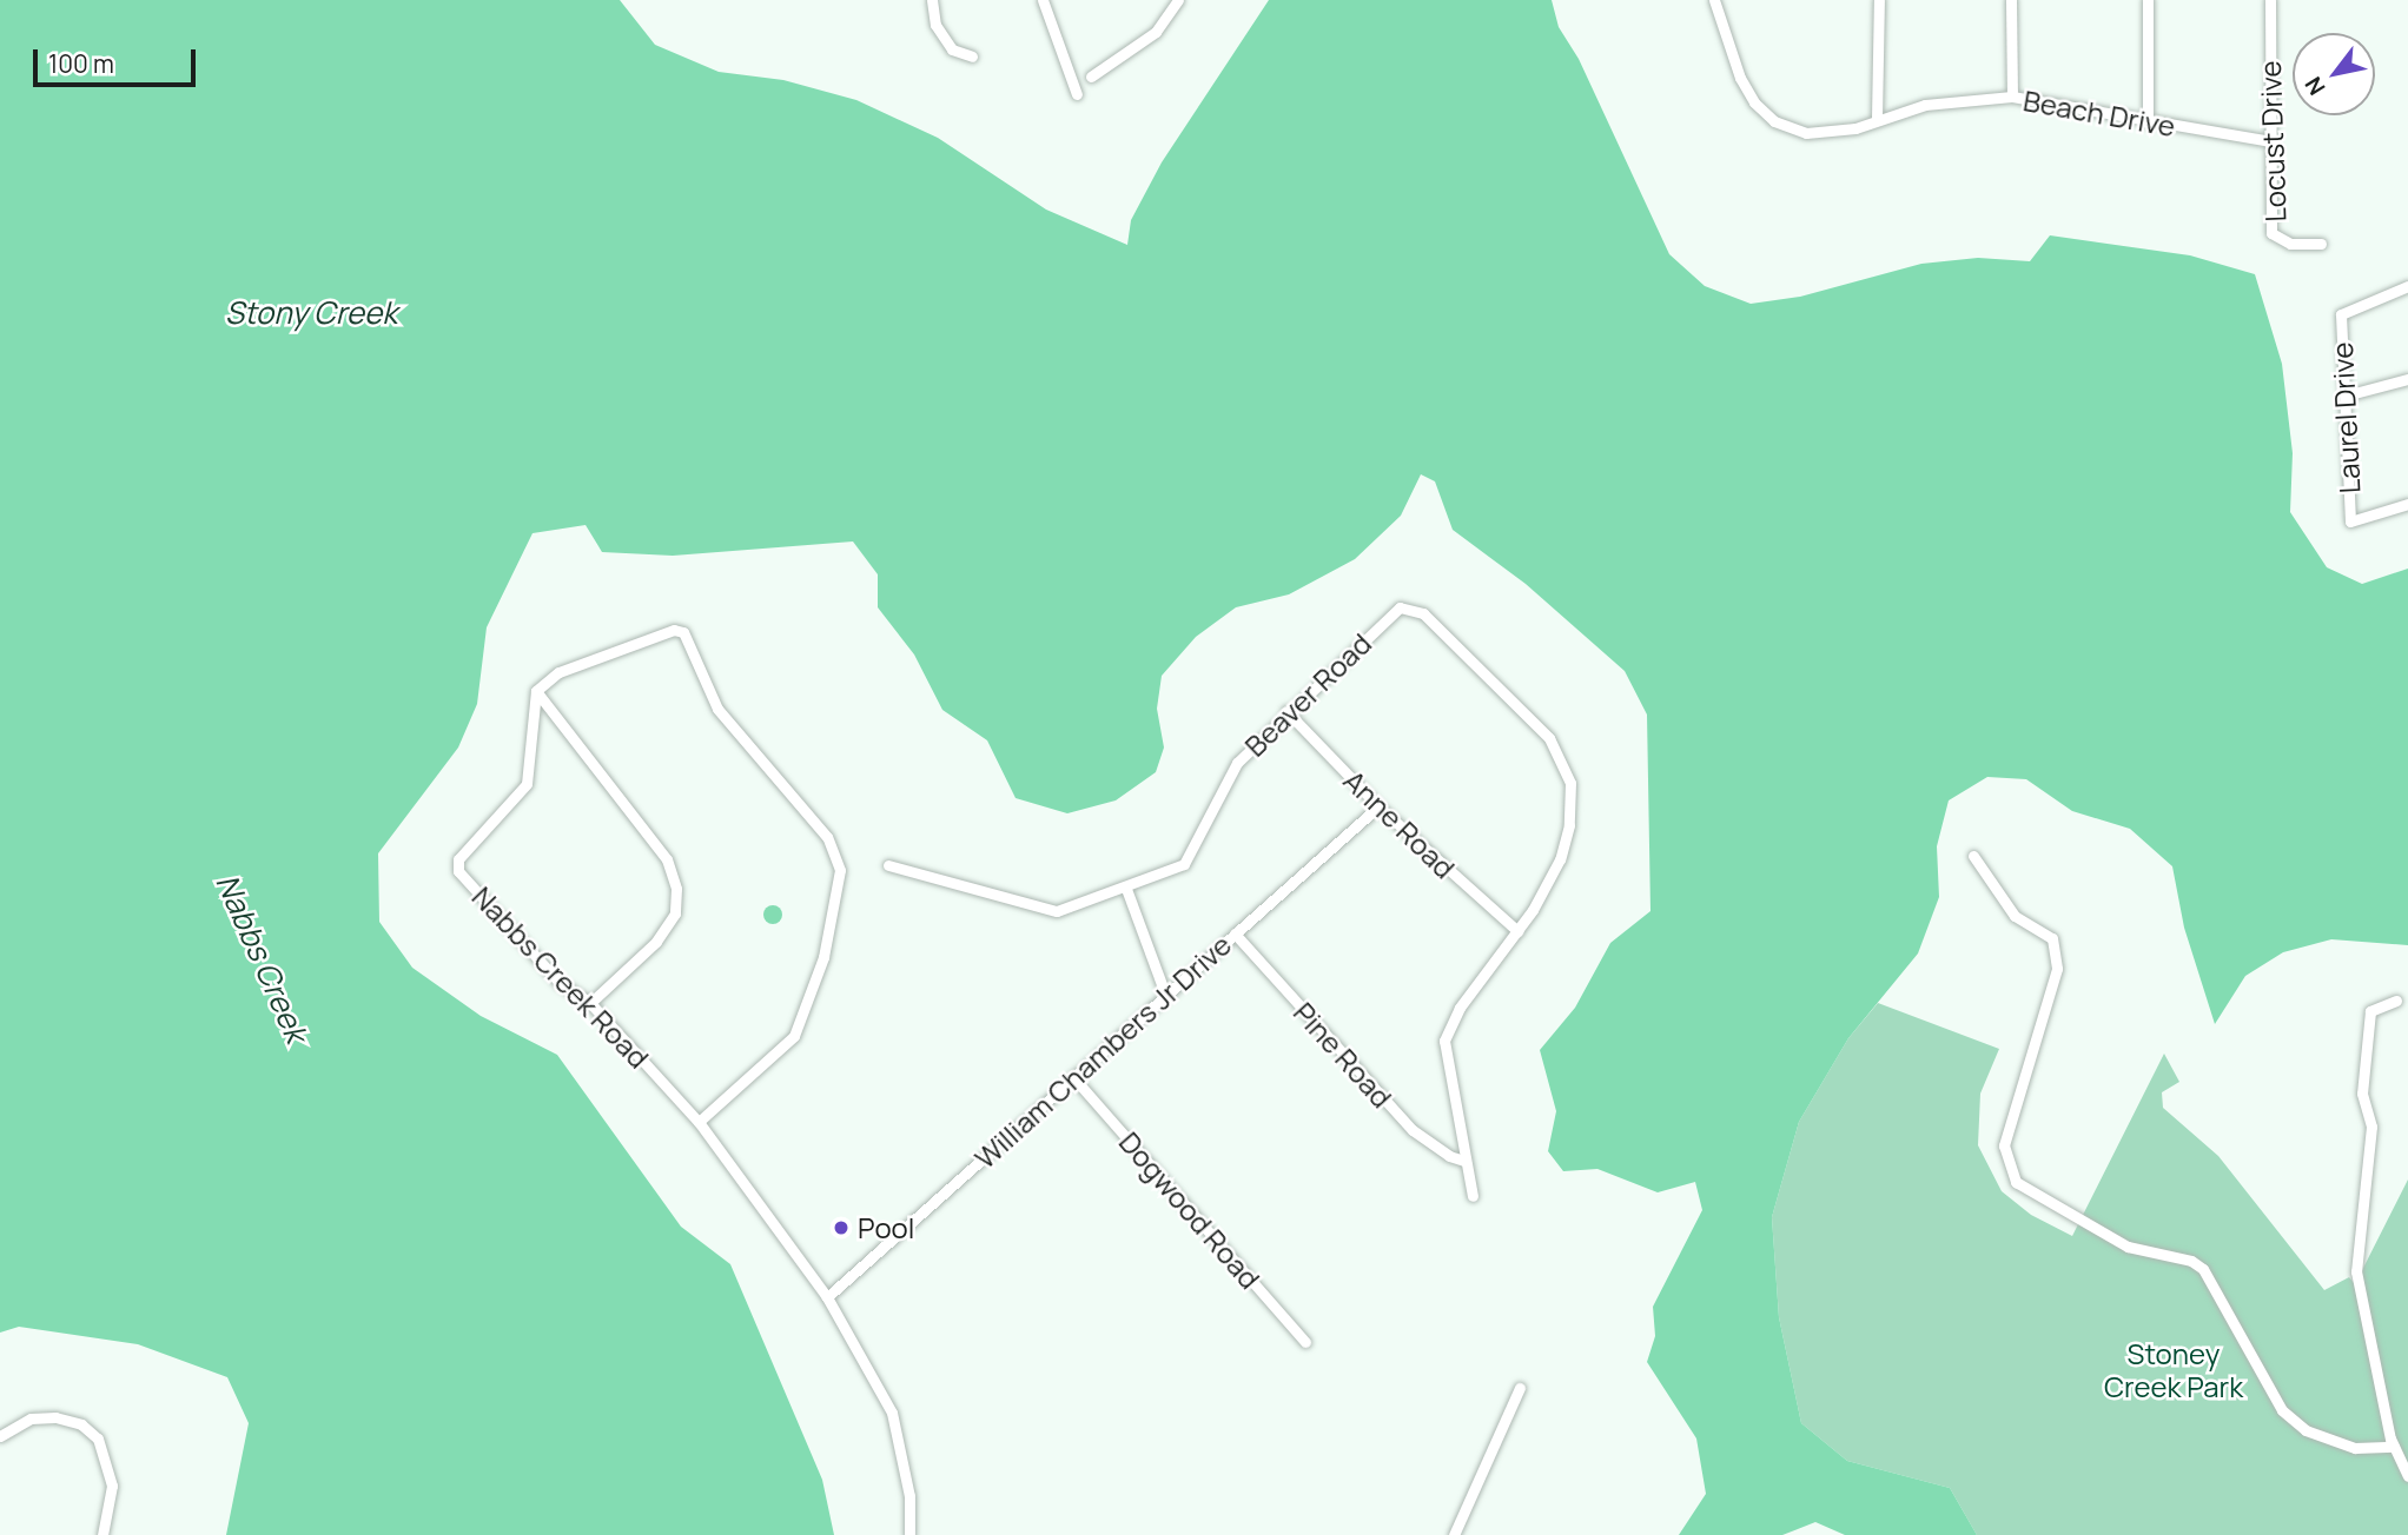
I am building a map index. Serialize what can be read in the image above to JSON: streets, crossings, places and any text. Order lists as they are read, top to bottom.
{
  "streets": {
    "street": [
      "Beach Drive",
      "Locust Drive",
      "Laurel Drive",
      "Beaver Road",
      "Anne Road",
      "Nabbs Creek Road",
      "William Chambers Jr Drive",
      "Pine Road",
      "Dogwood Road"
    ]
  },
  "crossings": [
    ["Beach Drive", "Locust Drive"],
    ["Beaver Road", "Anne Road"],
    ["Anne Road", "William Chambers Jr Drive"],
    ["Nabbs Creek Road", "William Chambers Jr Drive"],
    ["William Chambers Jr Drive", "Pine Road"],
    ["William Chambers Jr Drive", "Dogwood Road"]
  ],
  "water": ["Stony Creek", "Nabbs Creek"],
  "parks": ["Stoney Creek Park"],
  "places": ["Pool"],
  "scale_bar": "100 m",
  "north": "bottom left"
}
